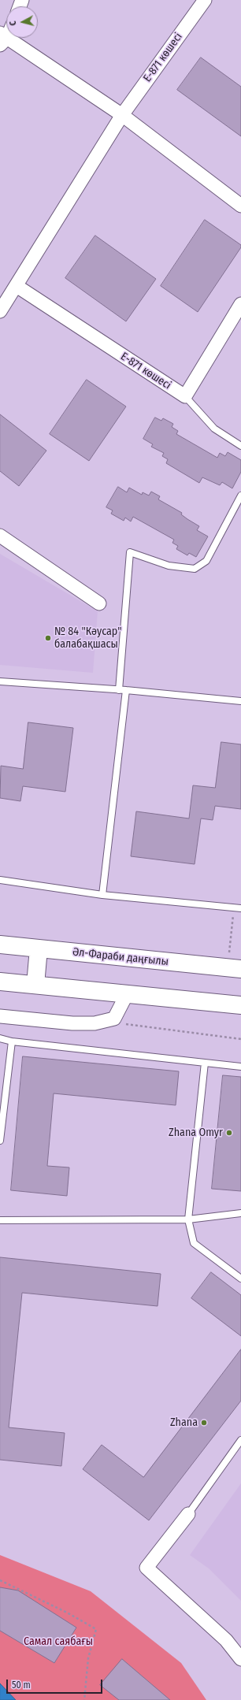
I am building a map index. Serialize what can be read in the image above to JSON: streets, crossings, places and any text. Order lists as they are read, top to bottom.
{
  "streets": {
    "main road": ["Әл-Фараби даңғылы"],
    "street": ["Е-871 көшесі"]
  },
  "parks": ["Самал саябағы"],
  "places": ["№ 84 \"Кәусар\" балабақшасы", "Zhana Omyr", "Zhana"],
  "scale_bar": "50 m",
  "north": "left"
}
